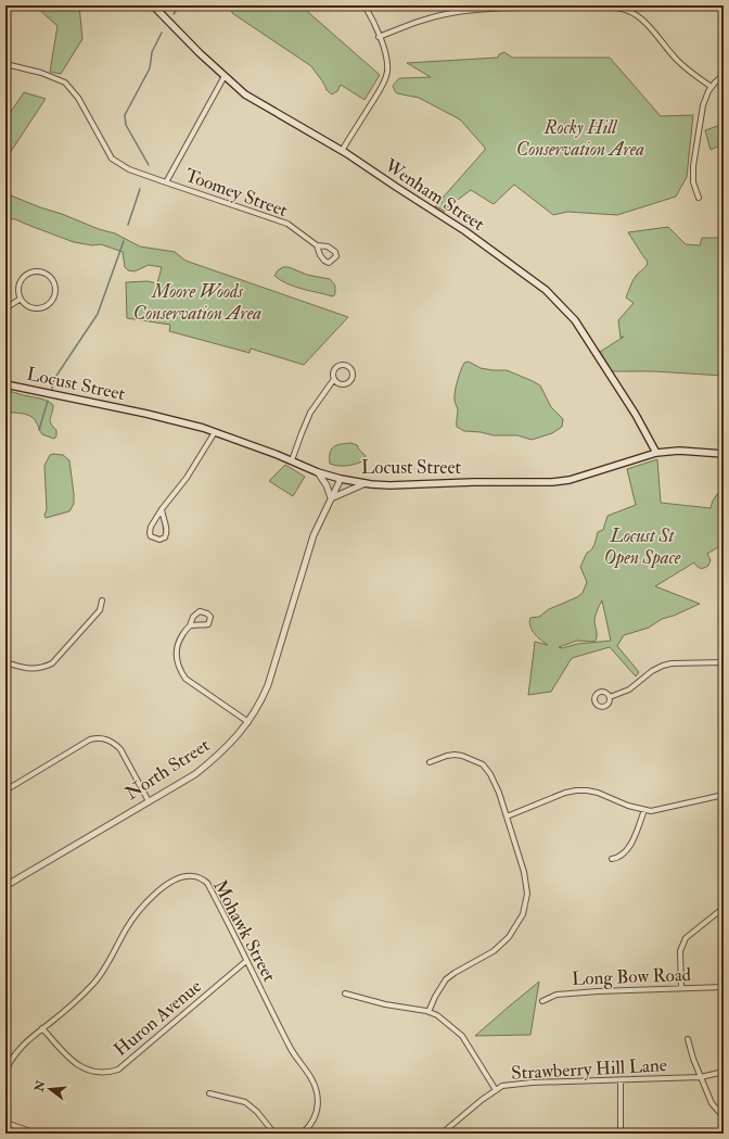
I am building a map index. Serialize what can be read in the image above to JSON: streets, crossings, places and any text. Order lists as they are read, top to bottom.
{
  "streets": {
    "main road": ["Wenham Street", "Locust Street"],
    "street": [
      "Toomey Street",
      "North Street",
      "Mohawk Street",
      "Long Bow Road",
      "Huron Avenue",
      "Strawberry Hill Lane"
    ]
  },
  "crossings": [
    ["Wenham Street", "Locust Street"],
    ["Locust Street", "North Street"],
    ["Mohawk Street", "Huron Avenue"]
  ],
  "parks": ["Rocky Hill Conservation Area", "Moore Woods Conservation Area", "Locust St Open Space"],
  "north": "left"
}
